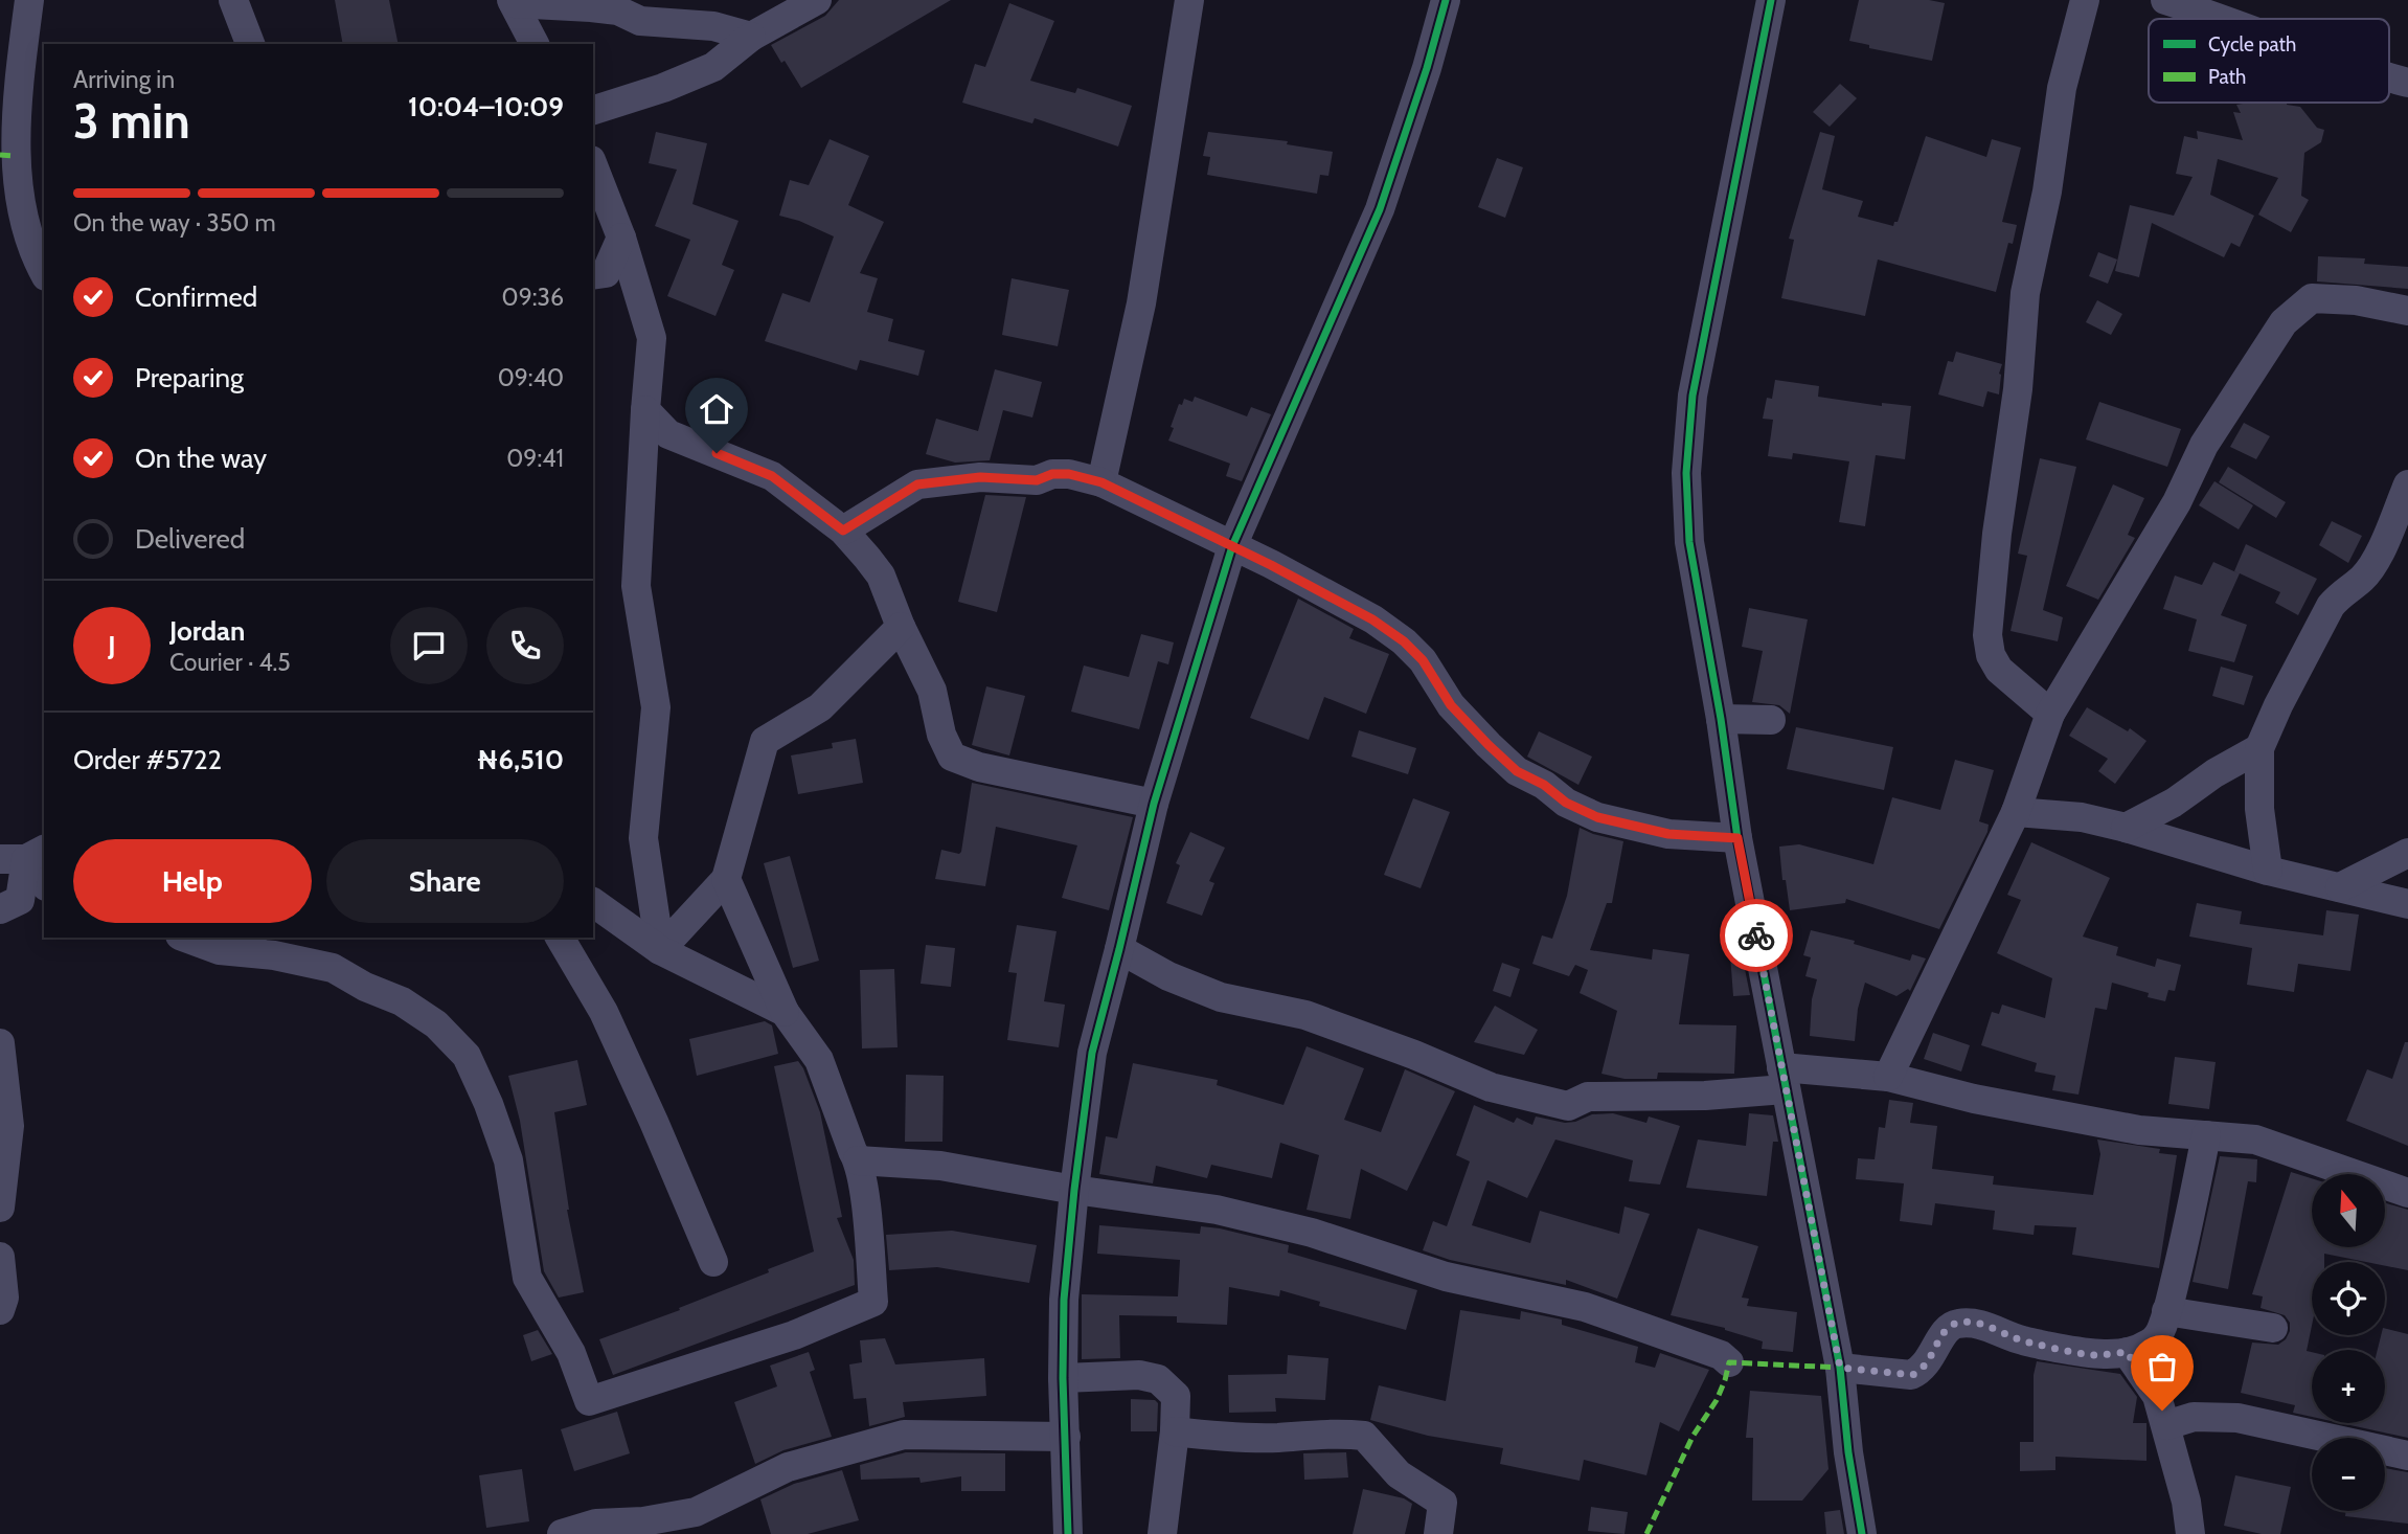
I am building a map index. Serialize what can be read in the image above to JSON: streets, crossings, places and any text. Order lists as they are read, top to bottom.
{
  "legend": ["Cycle path", "Path"],
  "north": "top",
  "page": {
    "heading": ["3 min", "Arriving in", "10:04–10:09"],
    "panel": [
      "Jordan",
      "Courier · 4.5",
      "Order #5722",
      "₦6,510"
    ],
    "bar": "On the way · 350 m",
    "list": [
      ["Confirmed", "09:36"],
      ["Preparing", "09:40"],
      ["On the way", "09:41"],
      "Delivered"
    ],
    "round": "J",
    "buttons": ["Help", "Share"],
    "map_buttons": ["+", "−"]
  }
}
